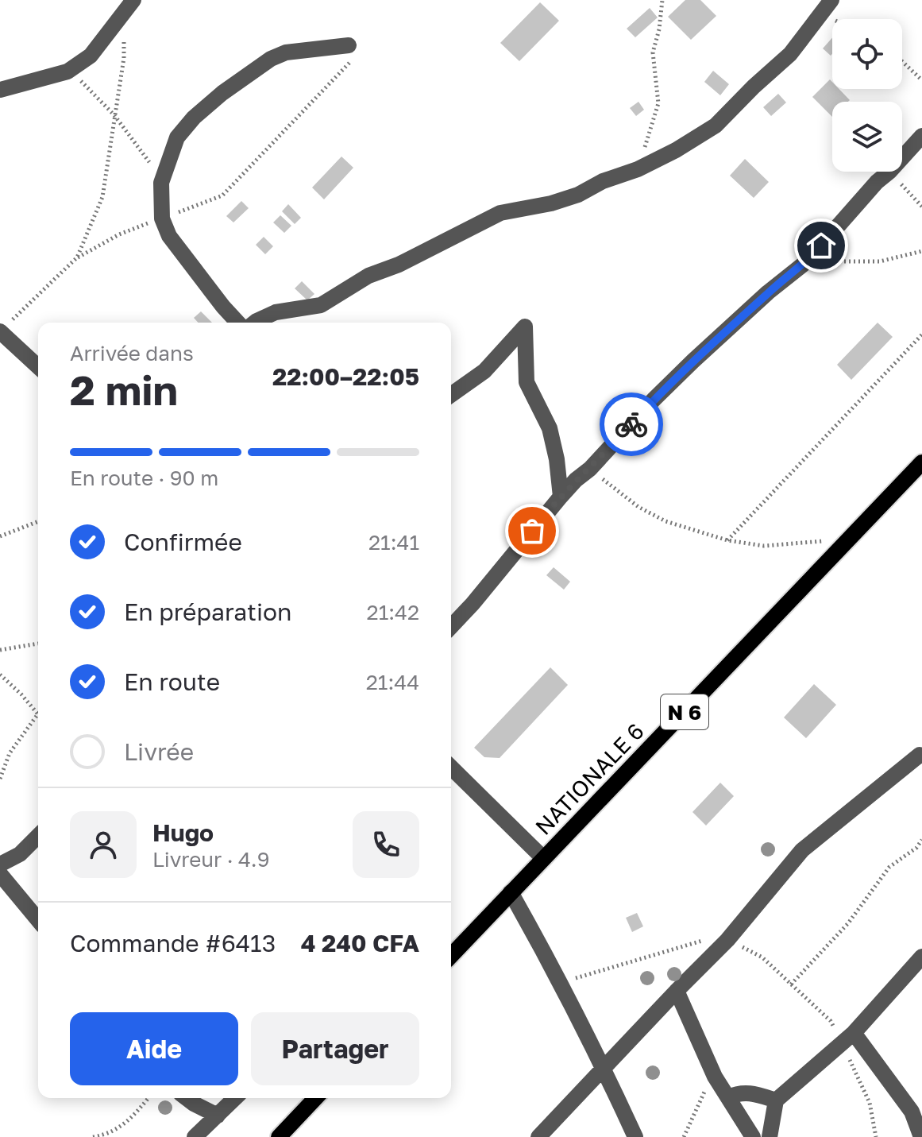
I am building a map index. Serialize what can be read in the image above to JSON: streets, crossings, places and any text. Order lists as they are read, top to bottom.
{
  "streets": {
    "main road": ["N 6", "NATIONALE 6"]
  },
  "page": {
    "heading": ["2 min", "Arrivée dans", "22:00–22:05"],
    "panel": [
      "Hugo",
      "Livreur · 4.9",
      "Commande #6413",
      "4 240 CFA"
    ],
    "bar": "En route · 90 m",
    "list": [
      ["Confirmée", "21:41"],
      ["En préparation", "21:42"],
      ["En route", "21:44"],
      "Livrée"
    ],
    "buttons": ["Aide", "Partager"]
  }
}
